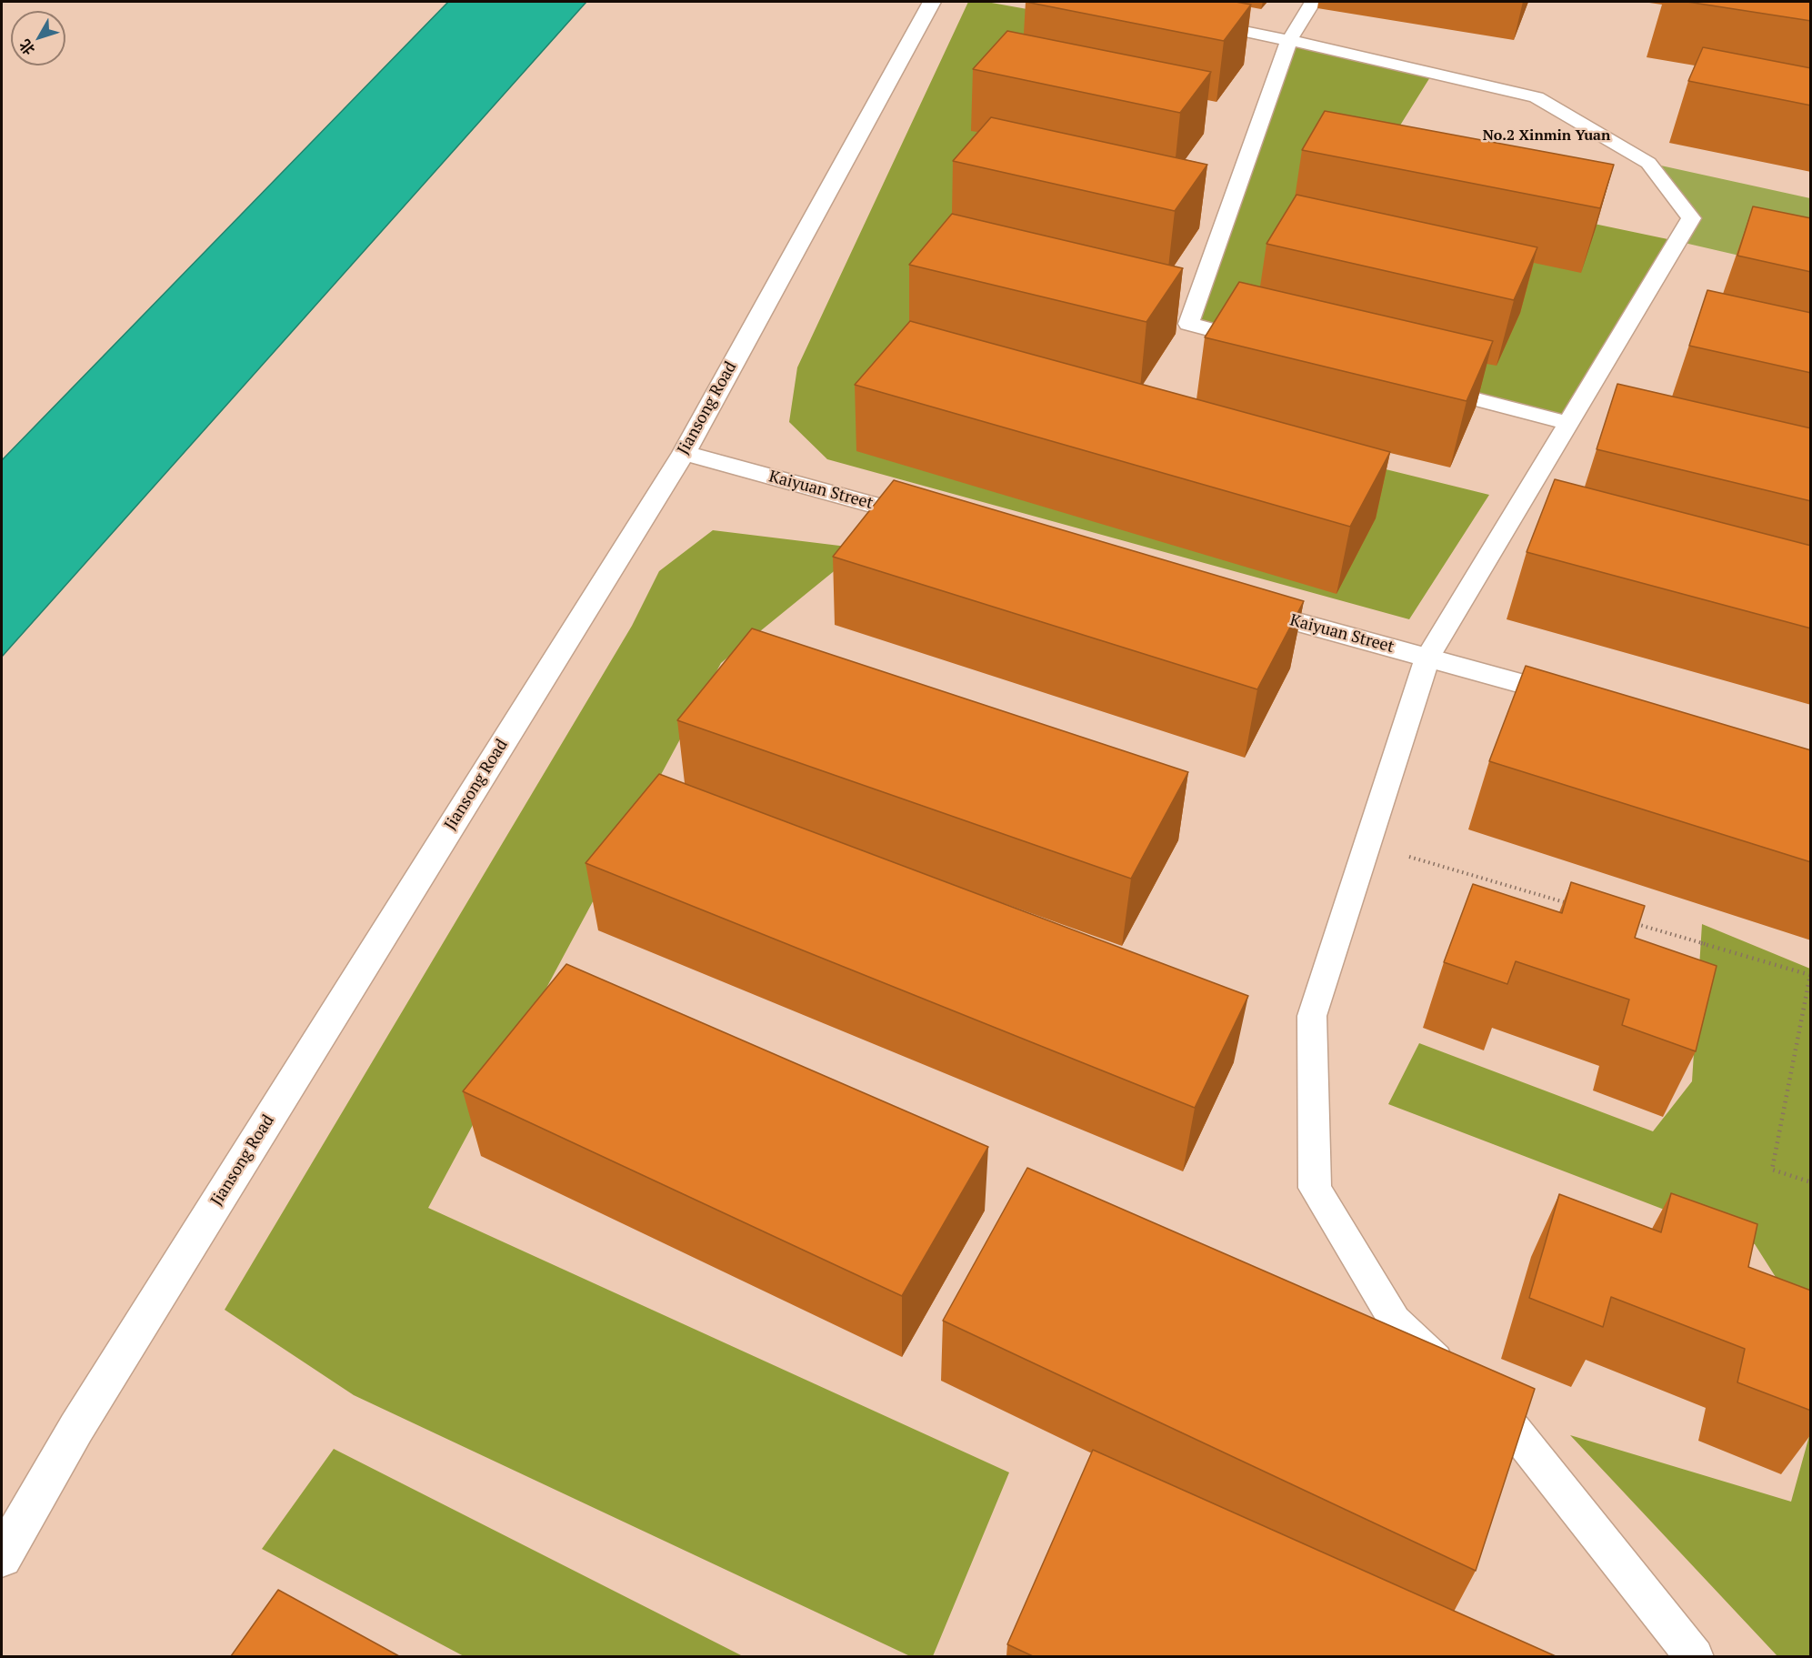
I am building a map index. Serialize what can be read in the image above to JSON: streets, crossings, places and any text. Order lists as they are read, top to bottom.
{
  "streets": {
    "street": ["Jiansong Road", "Kaiyuan Street"]
  },
  "crossings": [
    ["Jiansong Road", "Kaiyuan Street"]
  ],
  "districts": ["No.2 Xinmin Yuan"],
  "north": "bottom left"
}
